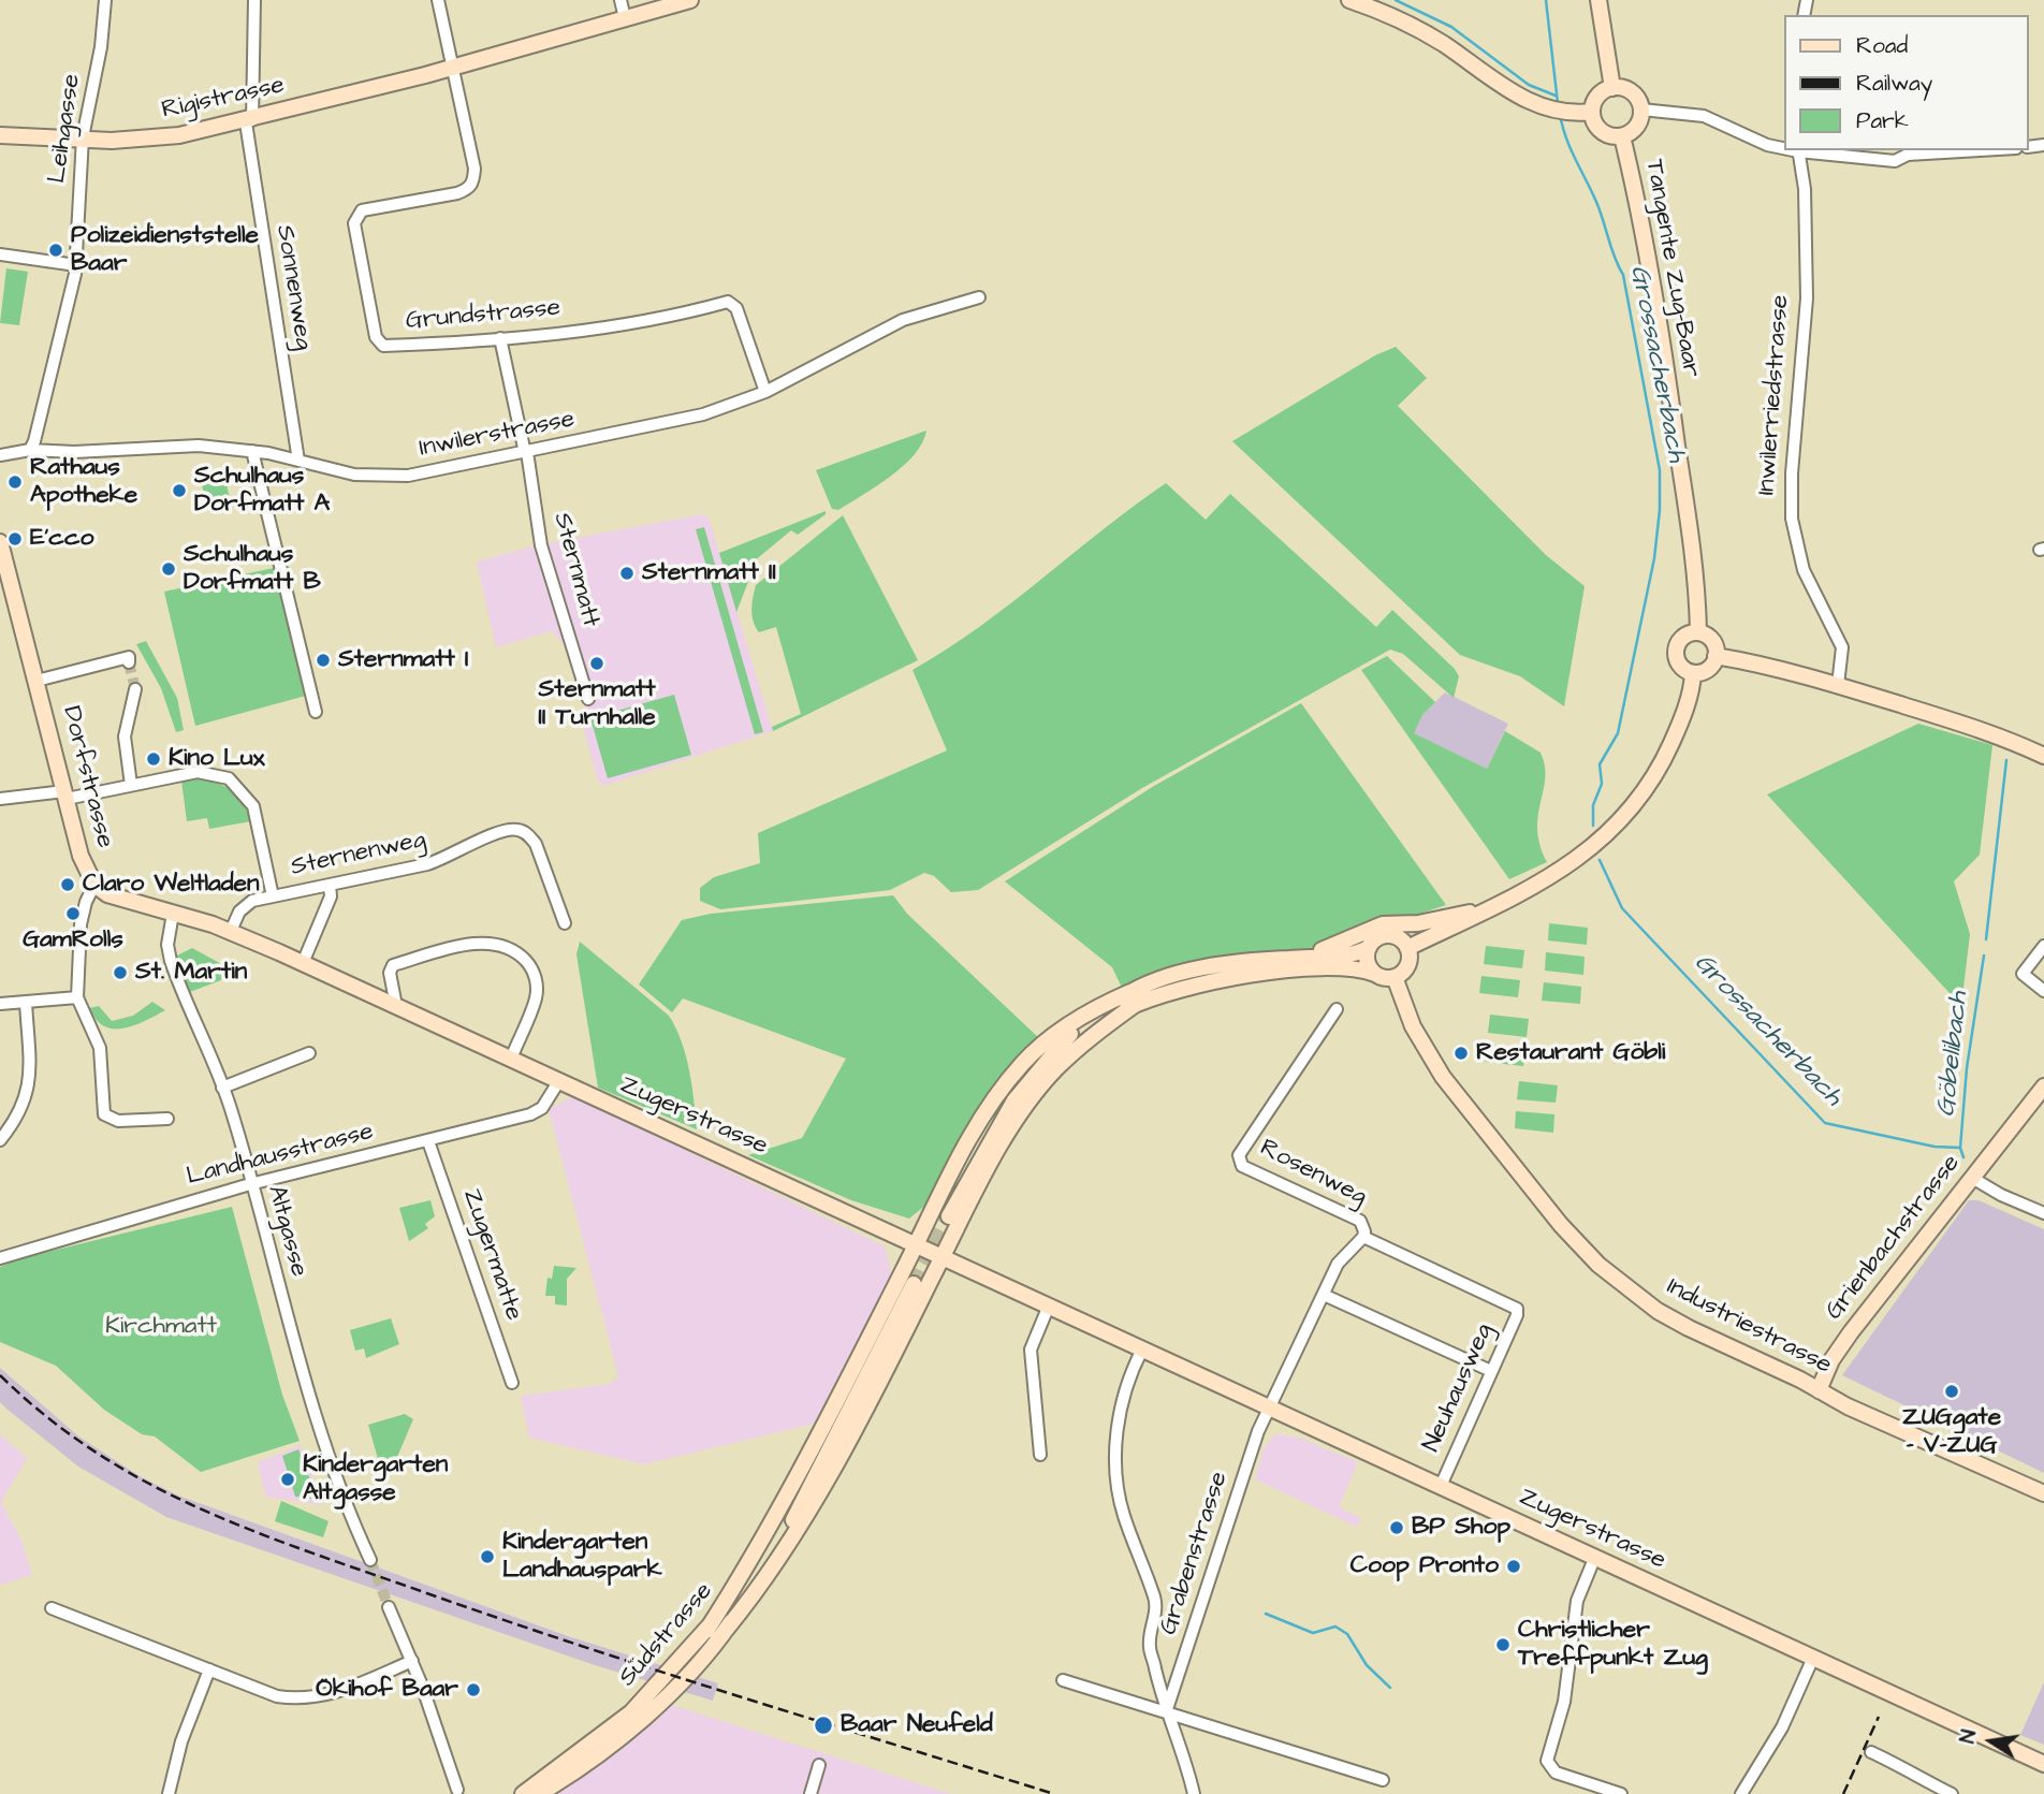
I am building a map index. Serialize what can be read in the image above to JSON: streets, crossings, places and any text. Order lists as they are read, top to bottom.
{
  "streets": {
    "main road": [
      "Rigistrasse",
      "Tangente Zug-Baar",
      "Dorfstrasse",
      "Zugerstrasse",
      "Grienbachstrasse",
      "Industriestrasse",
      "Südstrasse"
    ],
    "street": [
      "Leihgasse",
      "Sonnenweg",
      "Grundstrasse",
      "Inwilerriedstrasse",
      "Inwilerstrasse",
      "Sternmatt",
      "Sternenweg",
      "Landhausstrasse",
      "Rosenweg",
      "Altgasse",
      "Zugermatte",
      "Neuhausweg",
      "Grabenstrasse"
    ]
  },
  "crossings": [
    ["Rigistrasse", "Leihgasse"],
    ["Rigistrasse", "Sonnenweg"],
    ["Rigistrasse", "Grundstrasse"],
    ["Leihgasse", "Inwilerstrasse"],
    ["Sonnenweg", "Inwilerstrasse"],
    ["Grundstrasse", "Inwilerstrasse"],
    ["Grundstrasse", "Sternmatt"],
    ["Inwilerstrasse", "Sternmatt"],
    ["Dorfstrasse", "Zugerstrasse"],
    ["Sternenweg", "Zugerstrasse"],
    ["Zugerstrasse", "Landhausstrasse"],
    ["Zugerstrasse", "Altgasse"],
    ["Zugerstrasse", "Neuhausweg"],
    ["Zugerstrasse", "Grabenstrasse"],
    ["Landhausstrasse", "Altgasse"],
    ["Landhausstrasse", "Zugermatte"],
    ["Rosenweg", "Neuhausweg"],
    ["Grienbachstrasse", "Industriestrasse"]
  ],
  "water": ["Grossacherbach", "Göbelibach"],
  "parks": ["Kirchmatt"],
  "places": [
    "Polizeidienststelle Baar",
    "Rathaus Apotheke",
    "Schulhaus Dorfmatt A",
    "E'cco",
    "Schulhaus Dorfmatt B",
    "Sternmatt II",
    "Sternmatt I",
    "Sternmatt II Turnhalle",
    "Kino Lux",
    "Claro Weltladen",
    "GamRolls",
    "St. Martin",
    "Restaurant Göbli",
    "ZUGgate - V-ZUG",
    "Kindergarten Altgasse",
    "BP Shop",
    "Kindergarten Landhauspark",
    "Coop Pronto",
    "Christlicher Treffpunkt Zug",
    "Ökihof Baar",
    "Baar Neufeld"
  ],
  "legend": ["Road", "Railway", "Park"],
  "north": "left"
}
